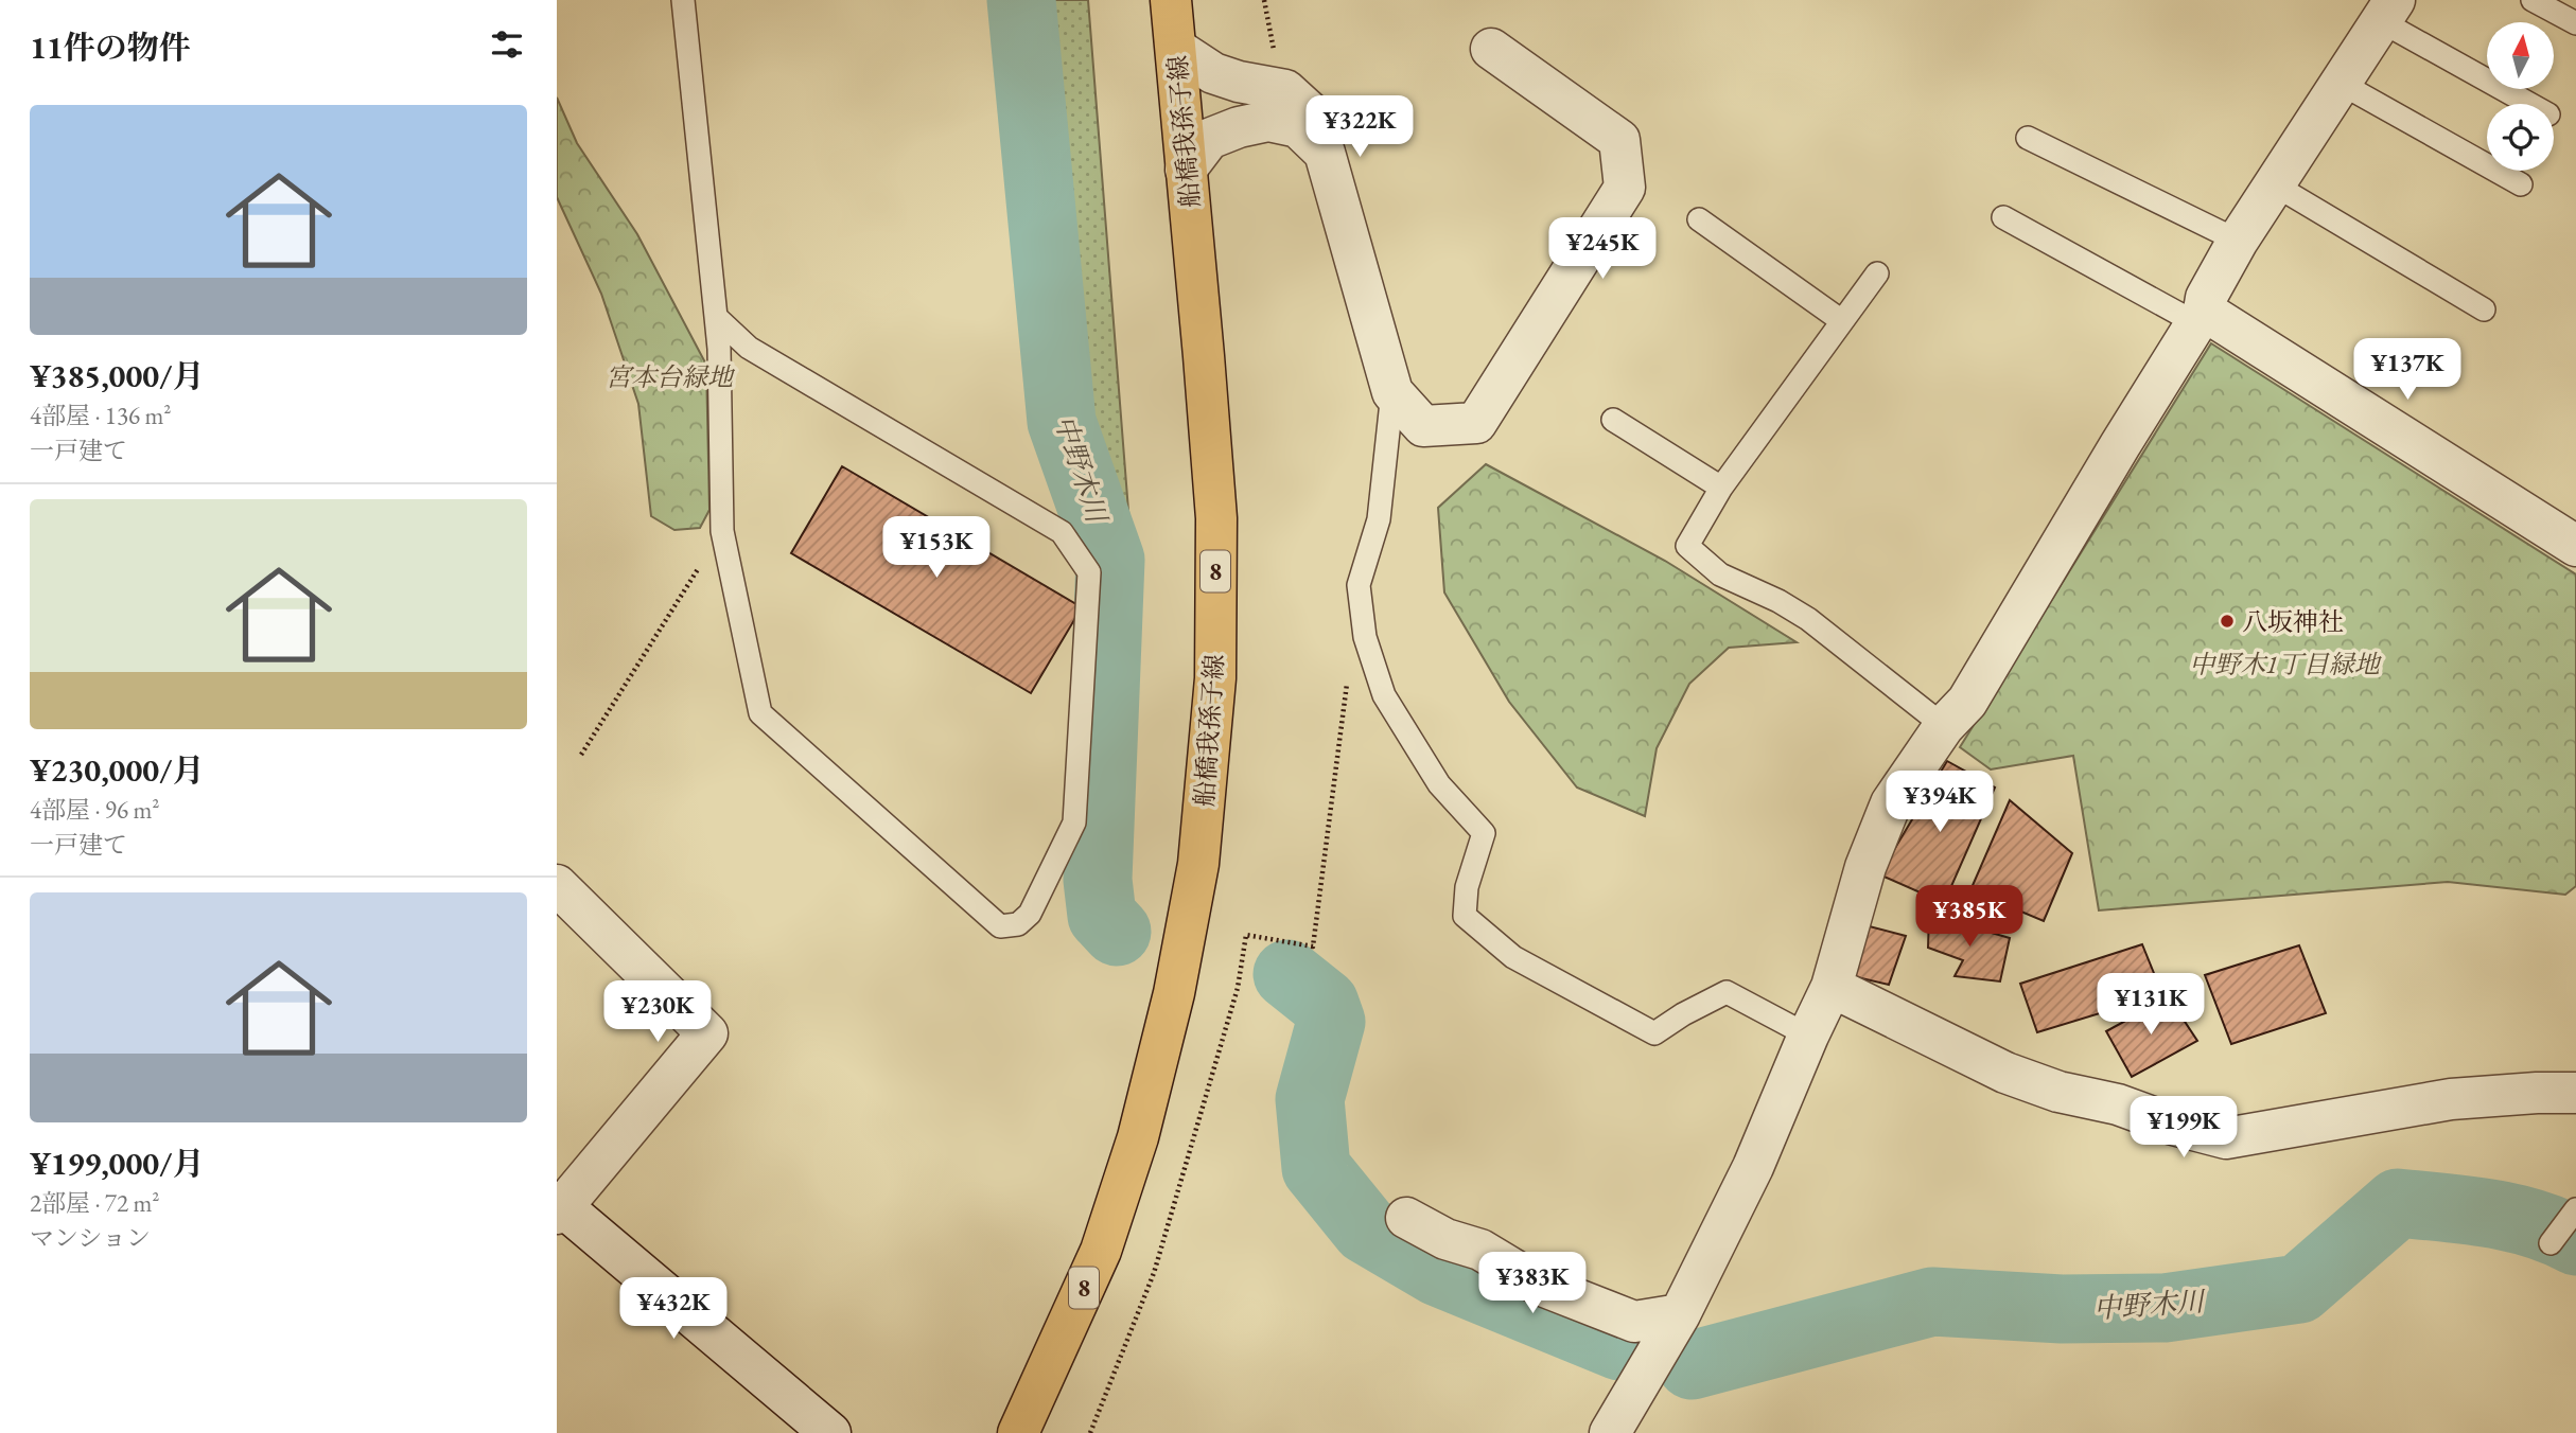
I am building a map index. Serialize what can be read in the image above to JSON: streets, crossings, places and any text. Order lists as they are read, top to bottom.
{
  "streets": {
    "main road": ["船橋我孫子線", "8"]
  },
  "water": ["中野木川"],
  "parks": ["宮本台緑地", "中野木1丁目緑地"],
  "places": ["八坂神社"],
  "north": "top",
  "page": {
    "heading": "11件の物件",
    "list": [
      {
        "name": "¥385,000/月",
        "note": "4部屋 · 136 m² · 一戸建て"
      },
      {
        "name": "¥230,000/月",
        "note": "4部屋 · 96 m² · 一戸建て"
      },
      {
        "name": "¥199,000/月",
        "note": "2部屋 · 72 m² · マンション"
      }
    ],
    "price": [
      "¥322K",
      "¥245K",
      "¥137K",
      "¥153K",
      "¥394K",
      "¥385K",
      "¥131K",
      "¥230K",
      "¥199K",
      "¥383K",
      "¥432K"
    ]
  }
}
